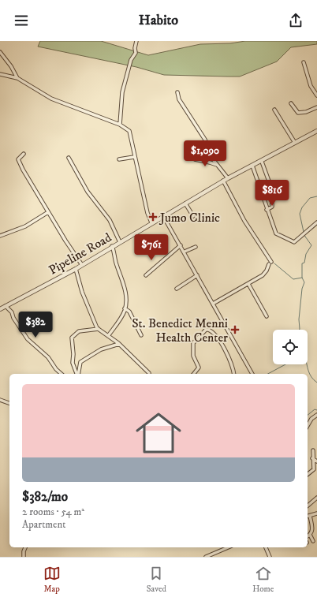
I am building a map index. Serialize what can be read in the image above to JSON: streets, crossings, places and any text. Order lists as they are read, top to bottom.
{
  "streets": {
    "street": ["Pipeline Road"]
  },
  "places": {
    "health": ["Jumo Clinic", "St. Benedict Menni Health Center"]
  },
  "page": {
    "header": "Habito",
    "price": [
      "$1,090",
      "$816",
      "$761",
      "$382"
    ],
    "list": [
      {
        "name": "$382/mo",
        "note": "2 rooms · 54 m² · Apartment"
      }
    ],
    "tabs": ["Map", "Saved", "Home"]
  }
}
